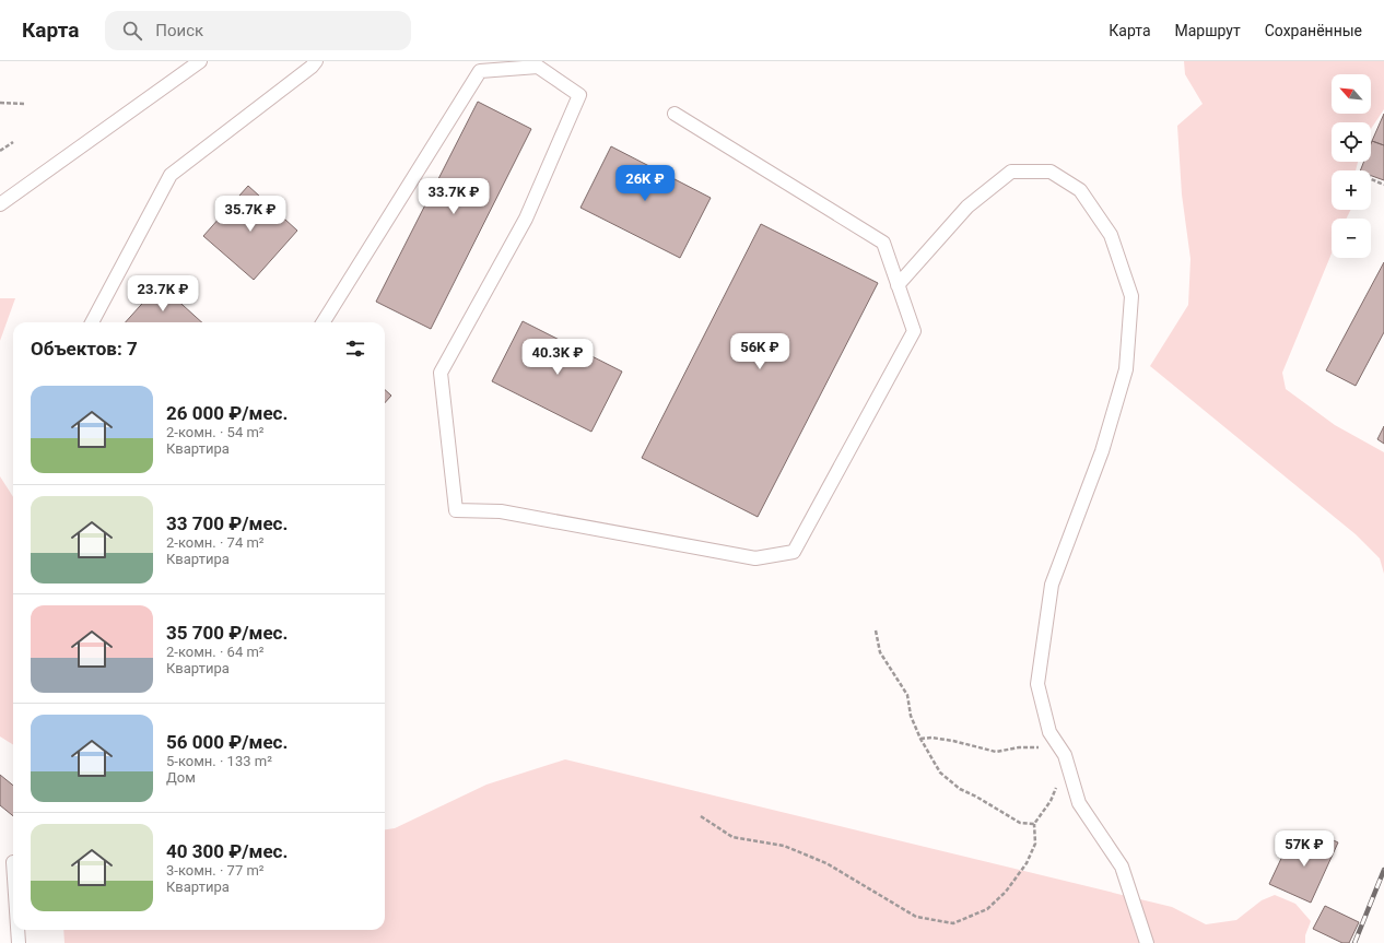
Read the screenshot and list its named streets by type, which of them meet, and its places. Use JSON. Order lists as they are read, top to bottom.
{
  "north": "top left",
  "page": {
    "header": "Карта",
    "search": "Поиск",
    "nav": ["Карта", "Маршрут", "Сохранённые"],
    "map_buttons": ["+", "−"],
    "price": [
      "26K ₽",
      "33.7K ₽",
      "35.7K ₽",
      "23.7K ₽",
      "56K ₽",
      "40.3K ₽",
      "57K ₽"
    ],
    "heading": "Объектов: 7",
    "list": [
      {
        "name": "26 000 ₽/мес.",
        "note": "2-комн. · 54 m² · Квартира"
      },
      {
        "name": "33 700 ₽/мес.",
        "note": "2-комн. · 74 m² · Квартира"
      },
      {
        "name": "35 700 ₽/мес.",
        "note": "2-комн. · 64 m² · Квартира"
      },
      {
        "name": "56 000 ₽/мес.",
        "note": "5-комн. · 133 m² · Дом"
      },
      {
        "name": "40 300 ₽/мес.",
        "note": "3-комн. · 77 m² · Квартира"
      }
    ]
  }
}
